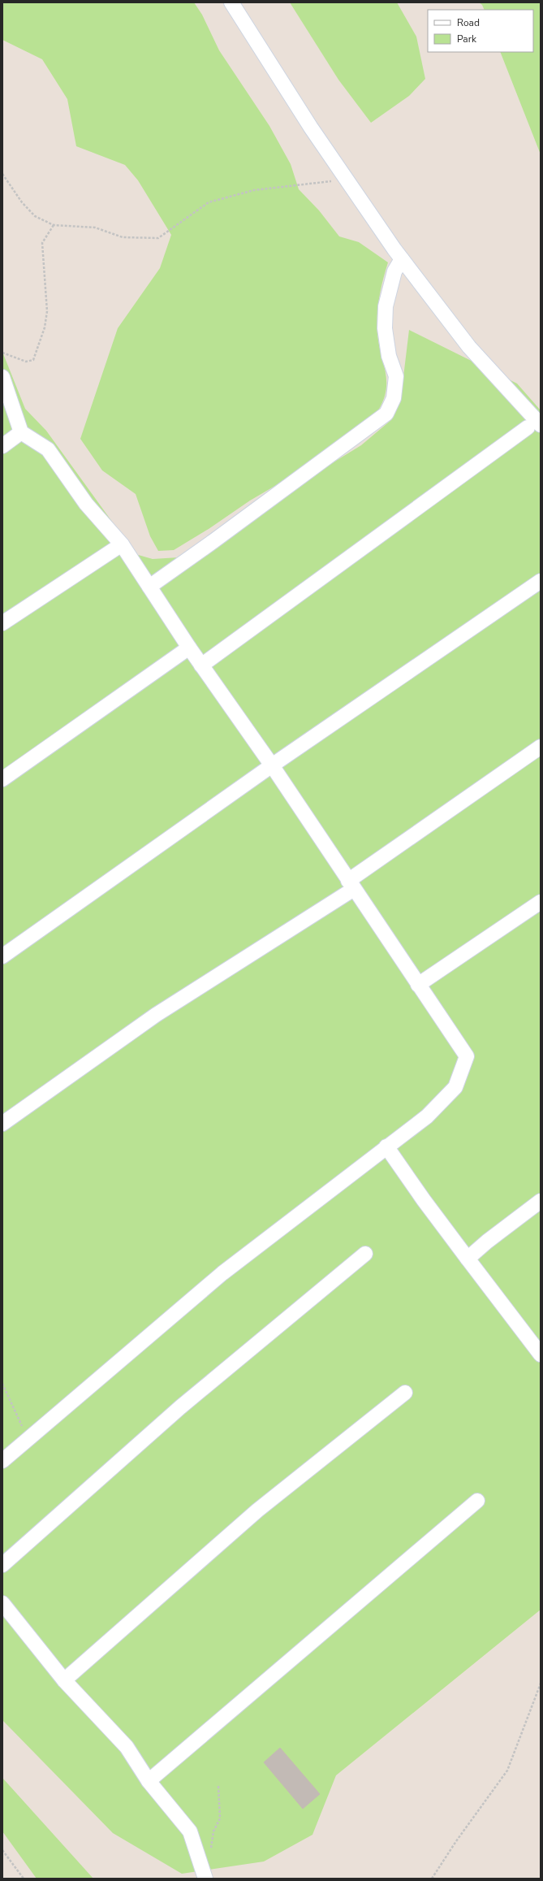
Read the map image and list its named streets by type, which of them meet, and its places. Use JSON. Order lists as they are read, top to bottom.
{
  "legend": ["Road", "Park"]
}
